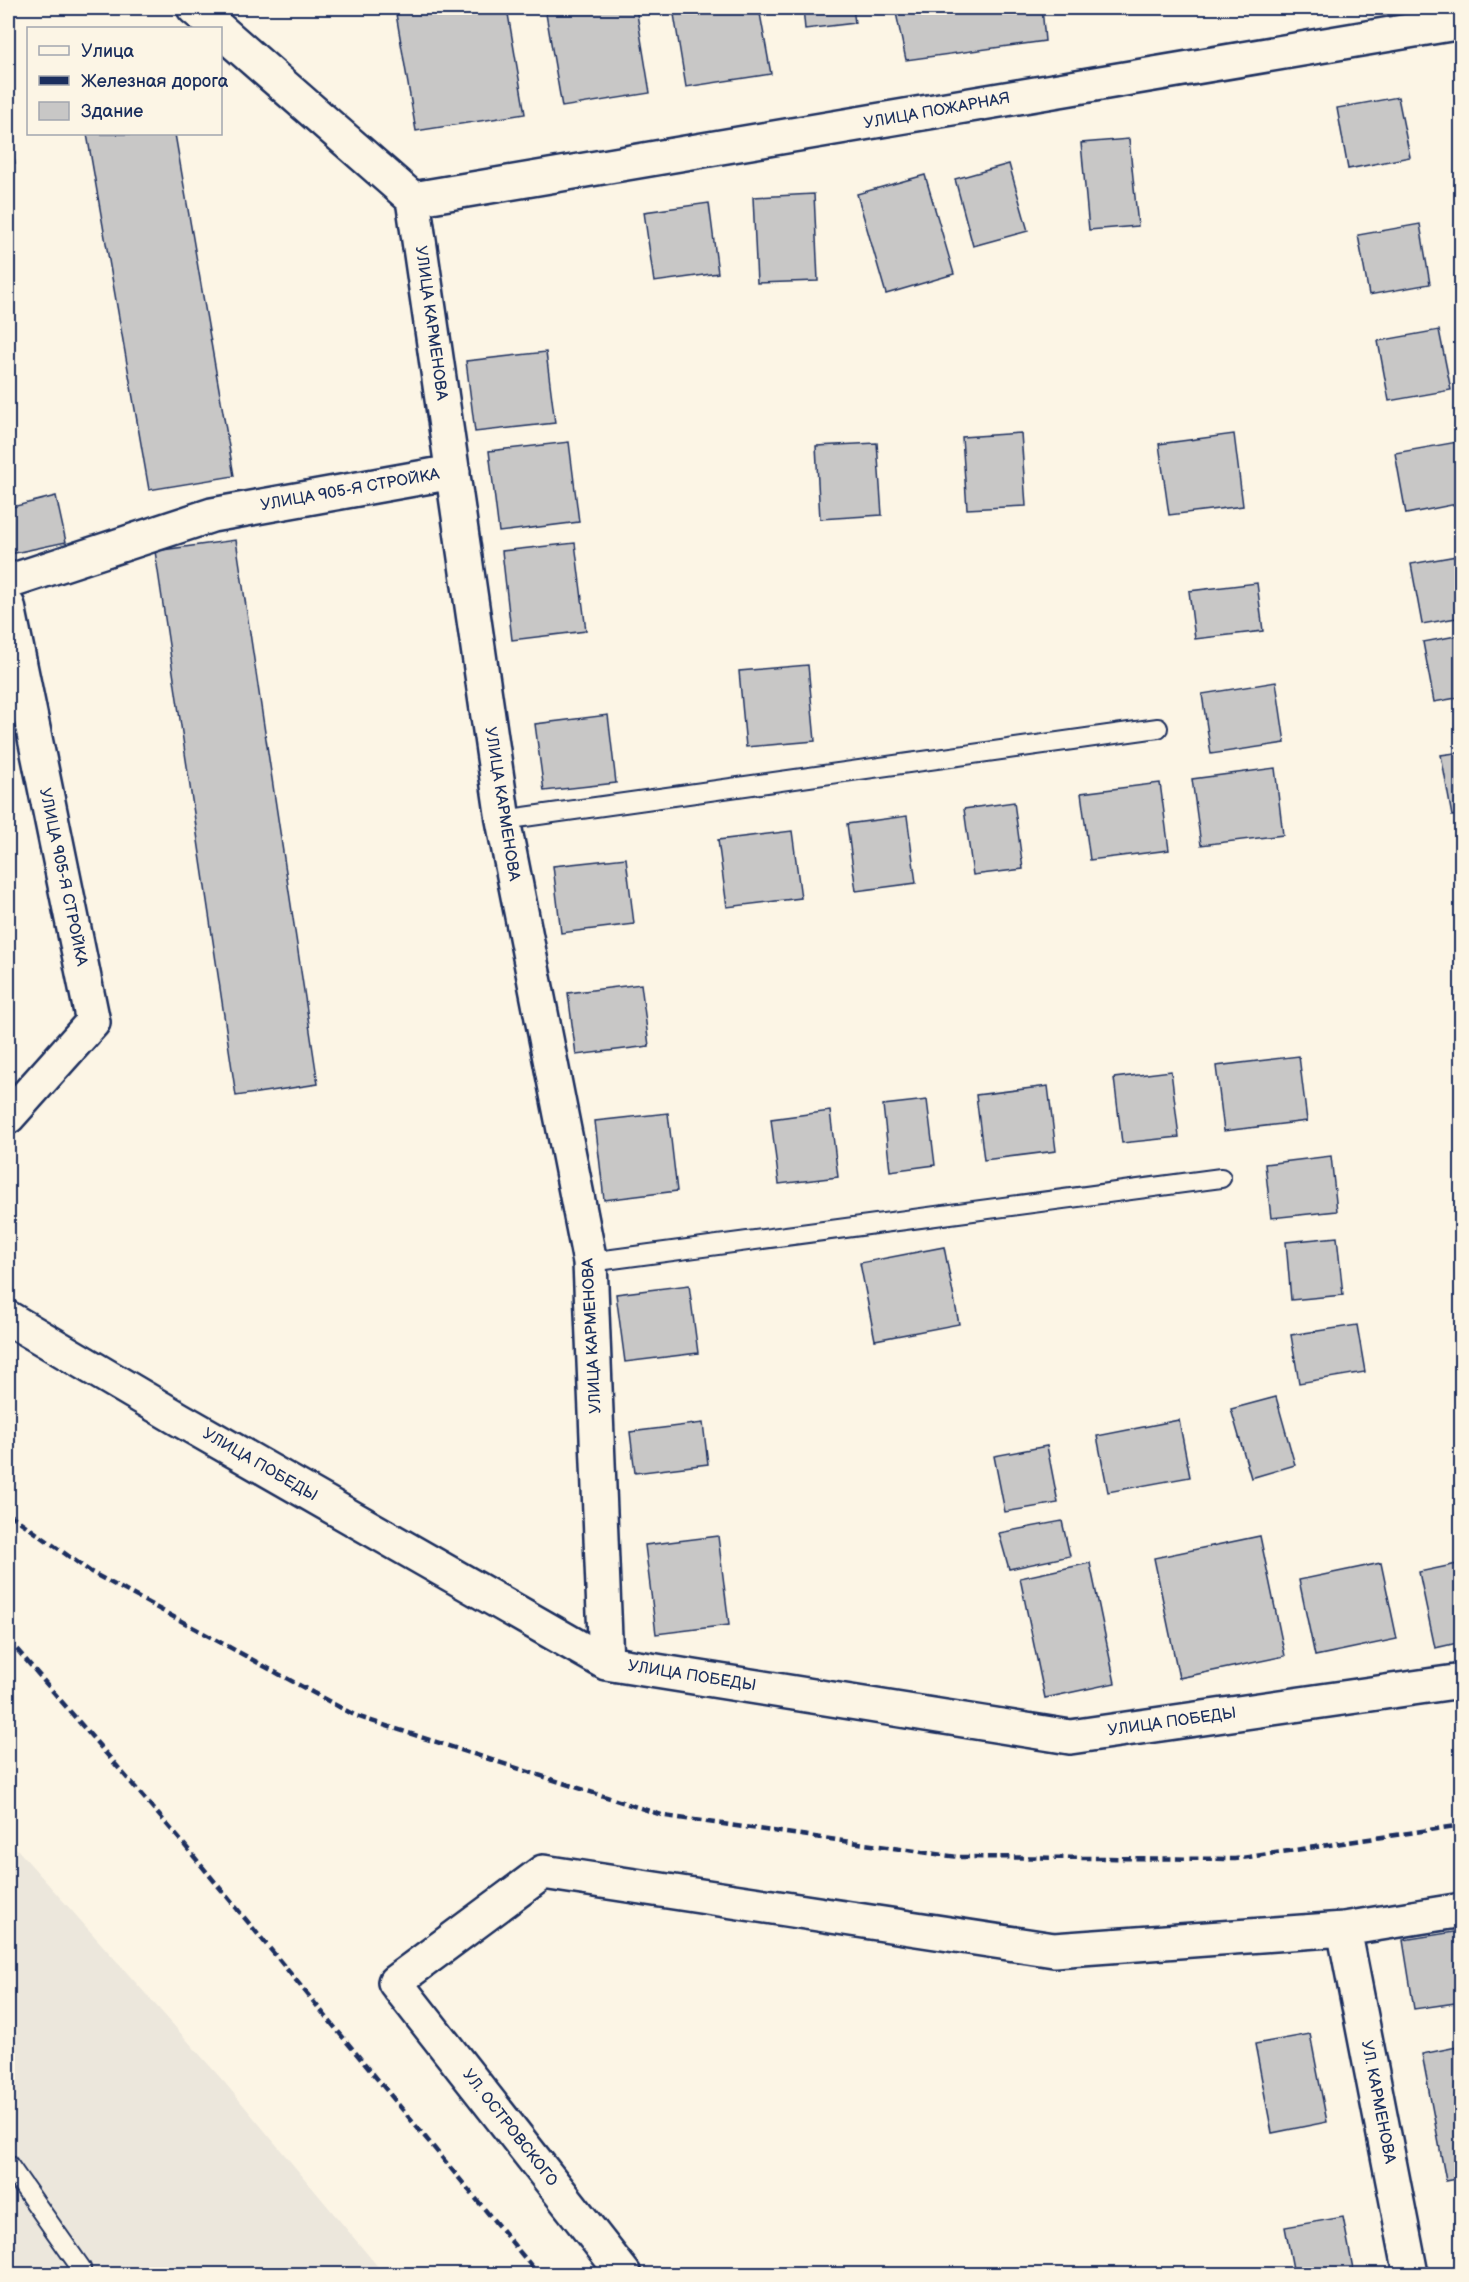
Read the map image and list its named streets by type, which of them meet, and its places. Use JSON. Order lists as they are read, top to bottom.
{
  "streets": {
    "street": [
      "УЛИЦА ПОЖАРНАЯ",
      "УЛИЦА КАРМЕНОВА",
      "УЛИЦА 905-Я СТРОЙКА",
      "УЛИЦА ПОБЕДЫ",
      "УЛ. КАРМЕНОВА",
      "УЛ. ОСТРОВСКОГО"
    ]
  },
  "crossings": [
    ["УЛИЦА ПОЖАРНАЯ", "УЛИЦА КАРМЕНОВА"],
    ["УЛИЦА КАРМЕНОВА", "УЛИЦА 905-Я СТРОЙКА"],
    ["УЛИЦА КАРМЕНОВА", "УЛИЦА ПОБЕДЫ"],
    ["УЛ. КАРМЕНОВА", "УЛ. ОСТРОВСКОГО"]
  ],
  "legend": ["Улица", "Железная дорога", "Здание"]
}
